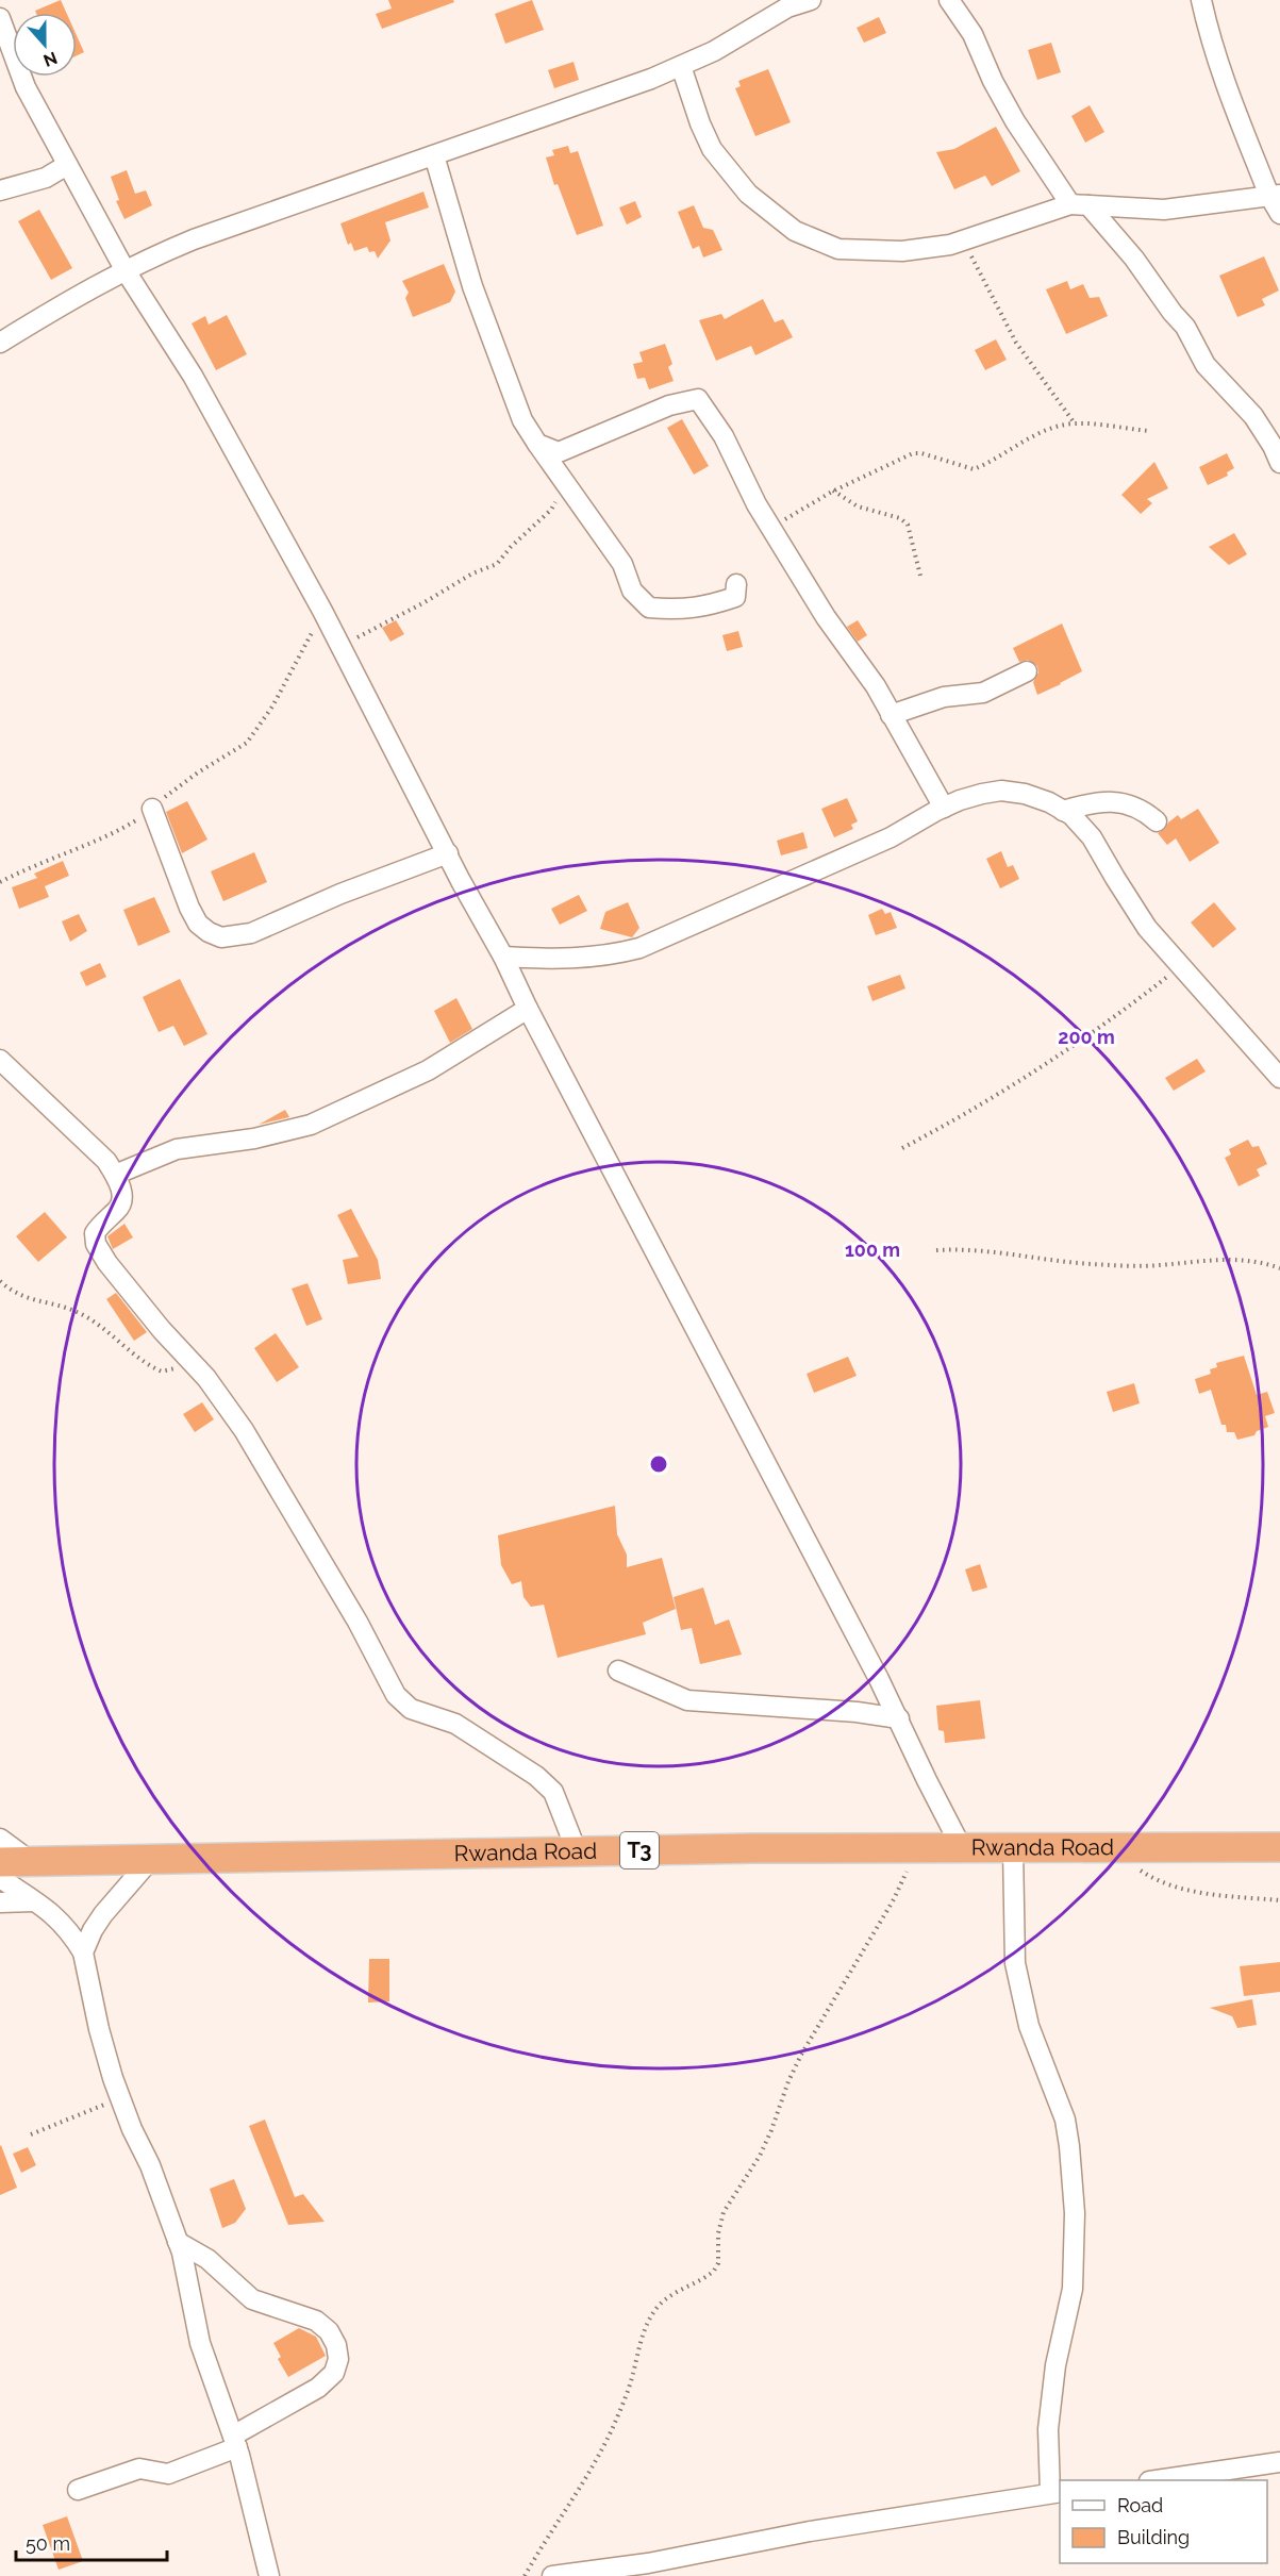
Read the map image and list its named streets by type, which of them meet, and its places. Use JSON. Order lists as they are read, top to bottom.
{
  "streets": {
    "highway": ["Rwanda Road", "T3"]
  },
  "legend": ["Road", "Building"],
  "scale_bar": "50 m",
  "north": "bottom",
  "rings": ["200 m", "100 m"]
}
